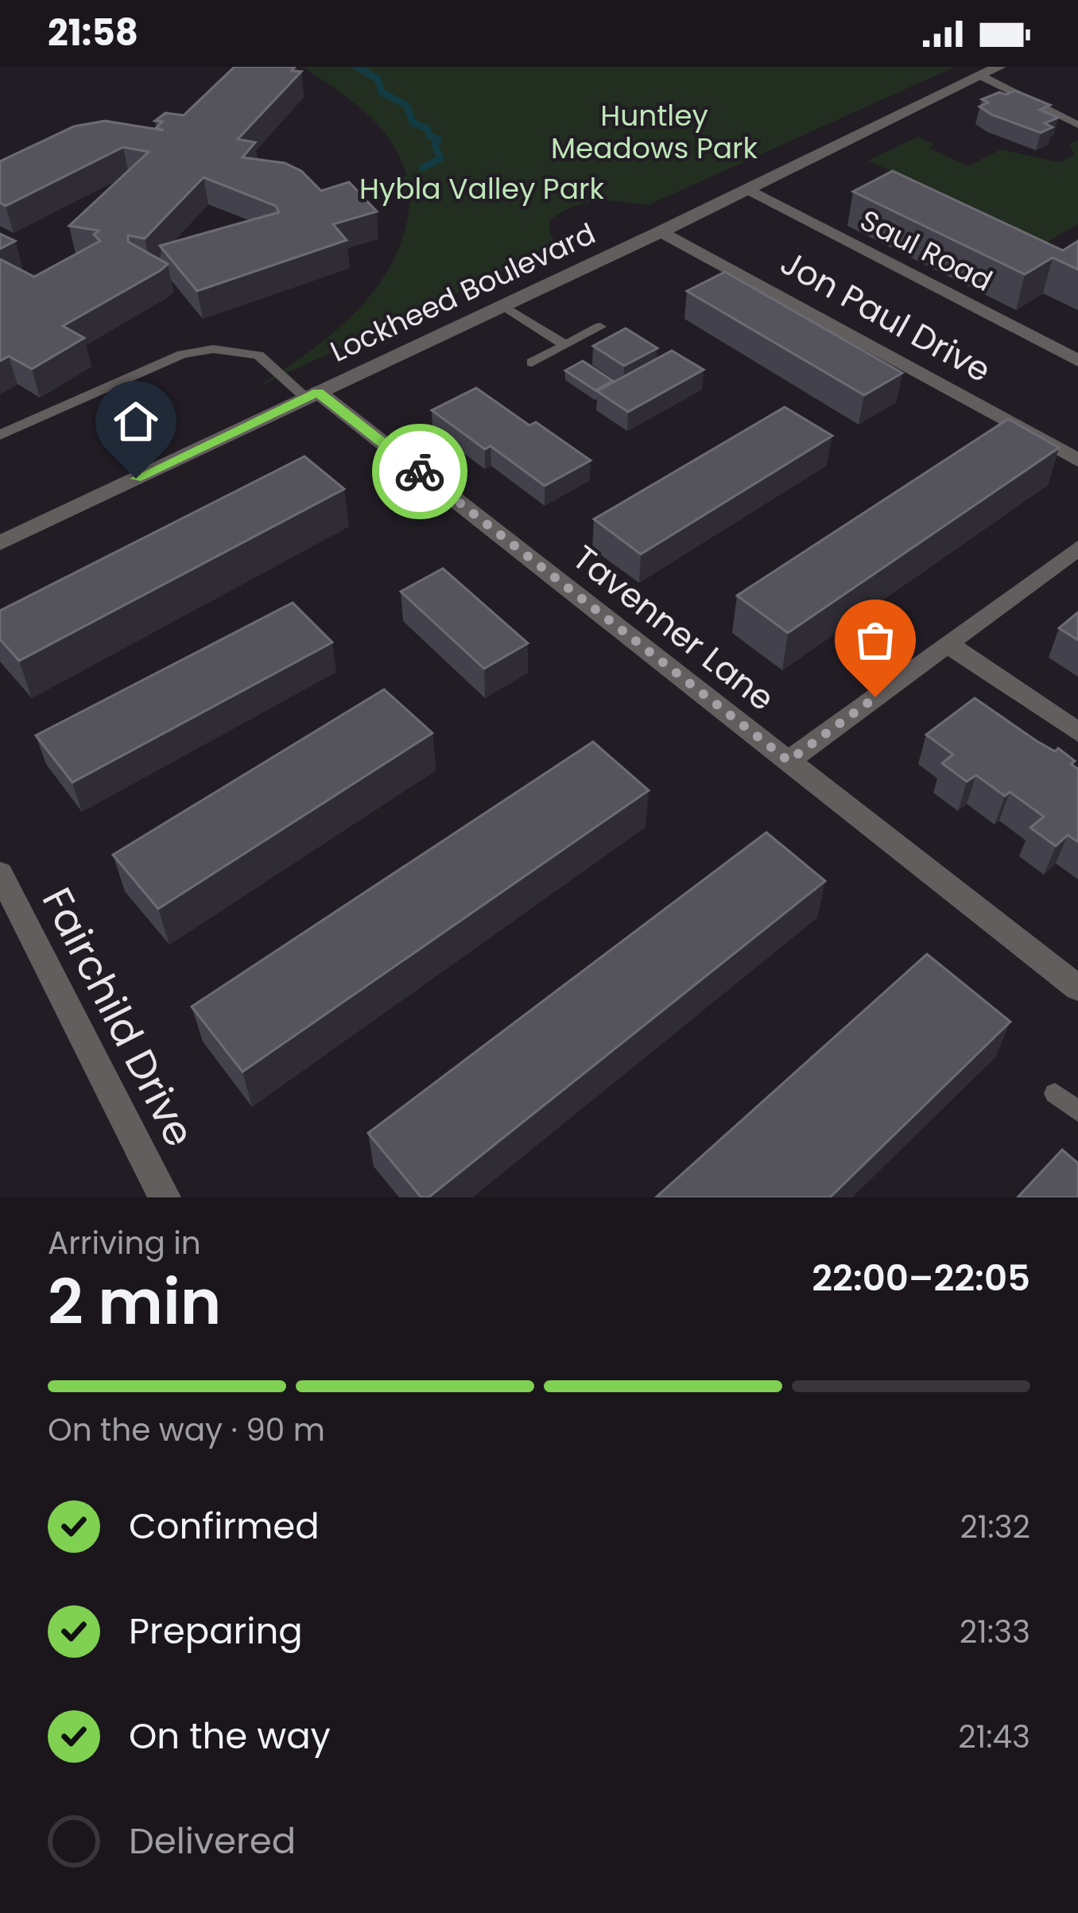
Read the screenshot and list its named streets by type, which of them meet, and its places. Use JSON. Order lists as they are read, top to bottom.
{
  "streets": {
    "street": [
      "Saul Road",
      "Lockheed Boulevard",
      "Jon Paul Drive",
      "Tavenner Lane",
      "Fairchild Drive"
    ]
  },
  "crossings": [
    ["Saul Road", "Lockheed Boulevard"],
    ["Lockheed Boulevard", "Jon Paul Drive"],
    ["Lockheed Boulevard", "Tavenner Lane"]
  ],
  "parks": ["Huntley Meadows Park", "Hybla Valley Park"],
  "page": {
    "status": "21:58",
    "heading": ["2 min", "Arriving in", "22:00–22:05"],
    "bar": "On the way · 90 m",
    "list": [
      ["Confirmed", "21:32"],
      ["Preparing", "21:33"],
      ["On the way", "21:43"],
      "Delivered"
    ]
  }
}
